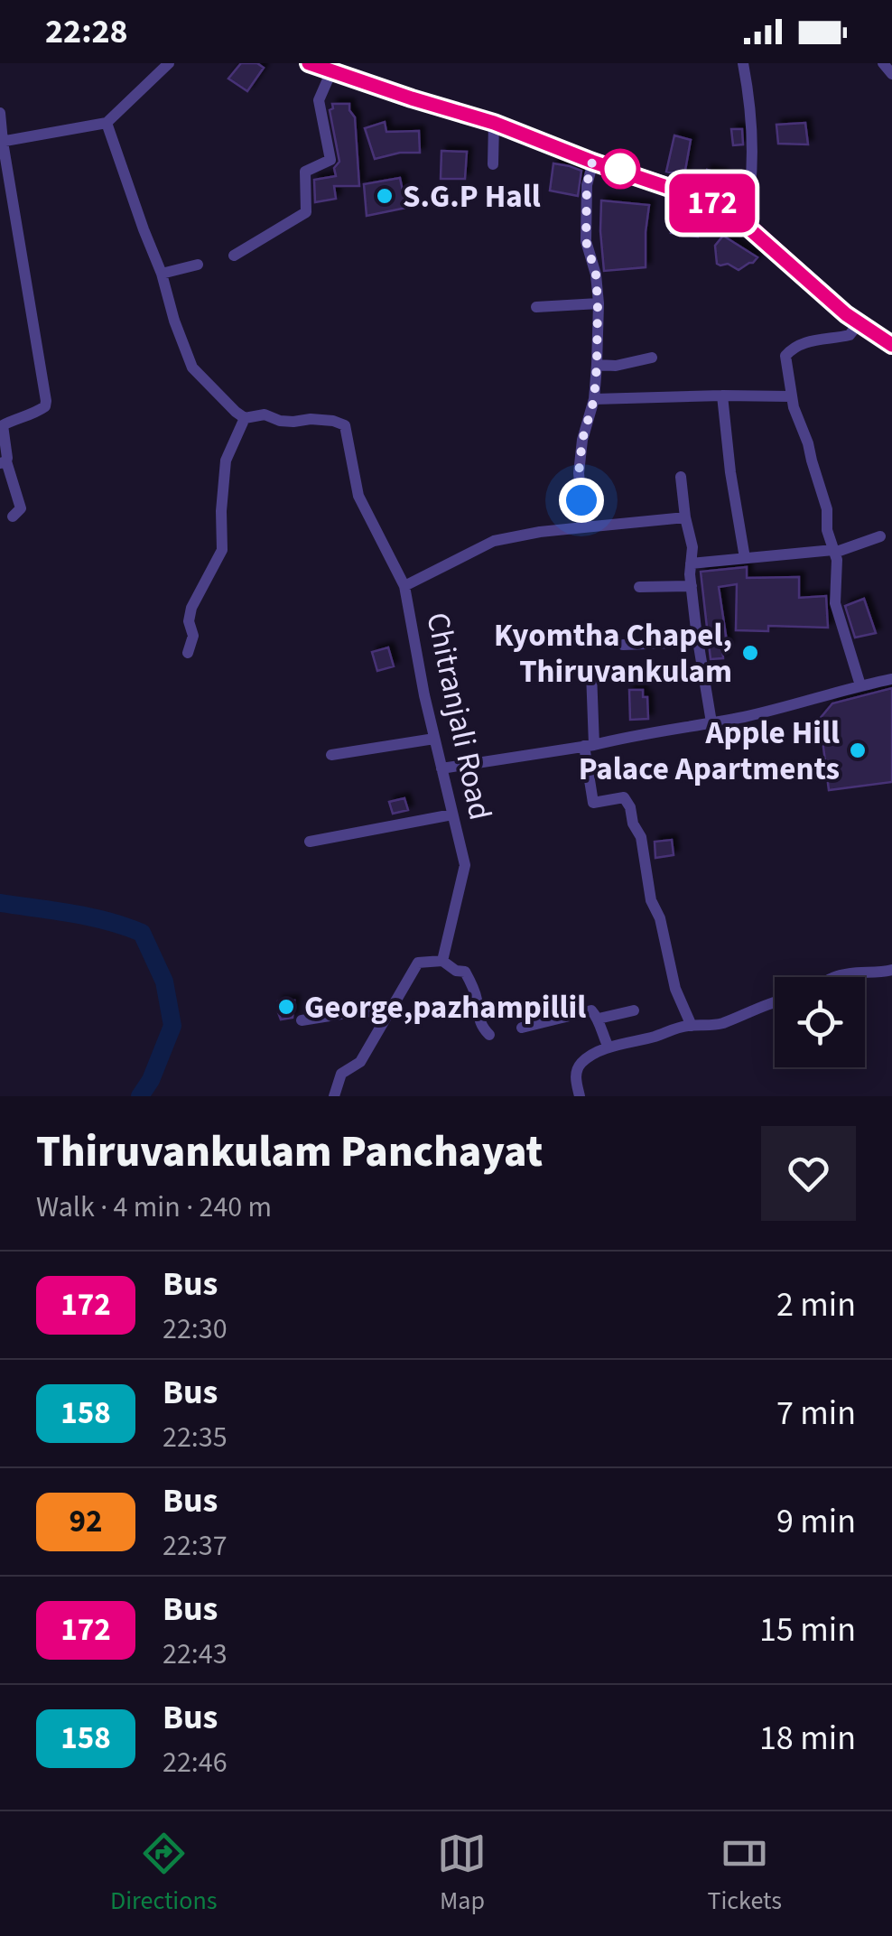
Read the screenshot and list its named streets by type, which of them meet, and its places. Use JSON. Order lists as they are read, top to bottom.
{
  "streets": {
    "street": ["Chitranjali Road"]
  },
  "places": [
    "S.G.P Hall",
    "Kyomtha Chapel, Thiruvankulam",
    "Apple Hill Palace Apartments",
    "George,pazhampillil"
  ],
  "lines": ["bus line 172"],
  "page": {
    "status": "22:28",
    "on_map": "172",
    "heading": ["Thiruvankulam Panchayat", "Walk · 4 min · 240 m"],
    "list": [
      {
        "mark": "172",
        "name": "Bus",
        "note": "22:30",
        "value": "2 min"
      },
      {
        "mark": "158",
        "name": "Bus",
        "note": "22:35",
        "value": "7 min"
      },
      {
        "mark": "92",
        "name": "Bus",
        "note": "22:37",
        "value": "9 min"
      },
      {
        "mark": "172",
        "name": "Bus",
        "note": "22:43",
        "value": "15 min"
      },
      {
        "mark": "158",
        "name": "Bus",
        "note": "22:46",
        "value": "18 min"
      }
    ],
    "tabs": ["Directions", "Map", "Tickets"]
  }
}
